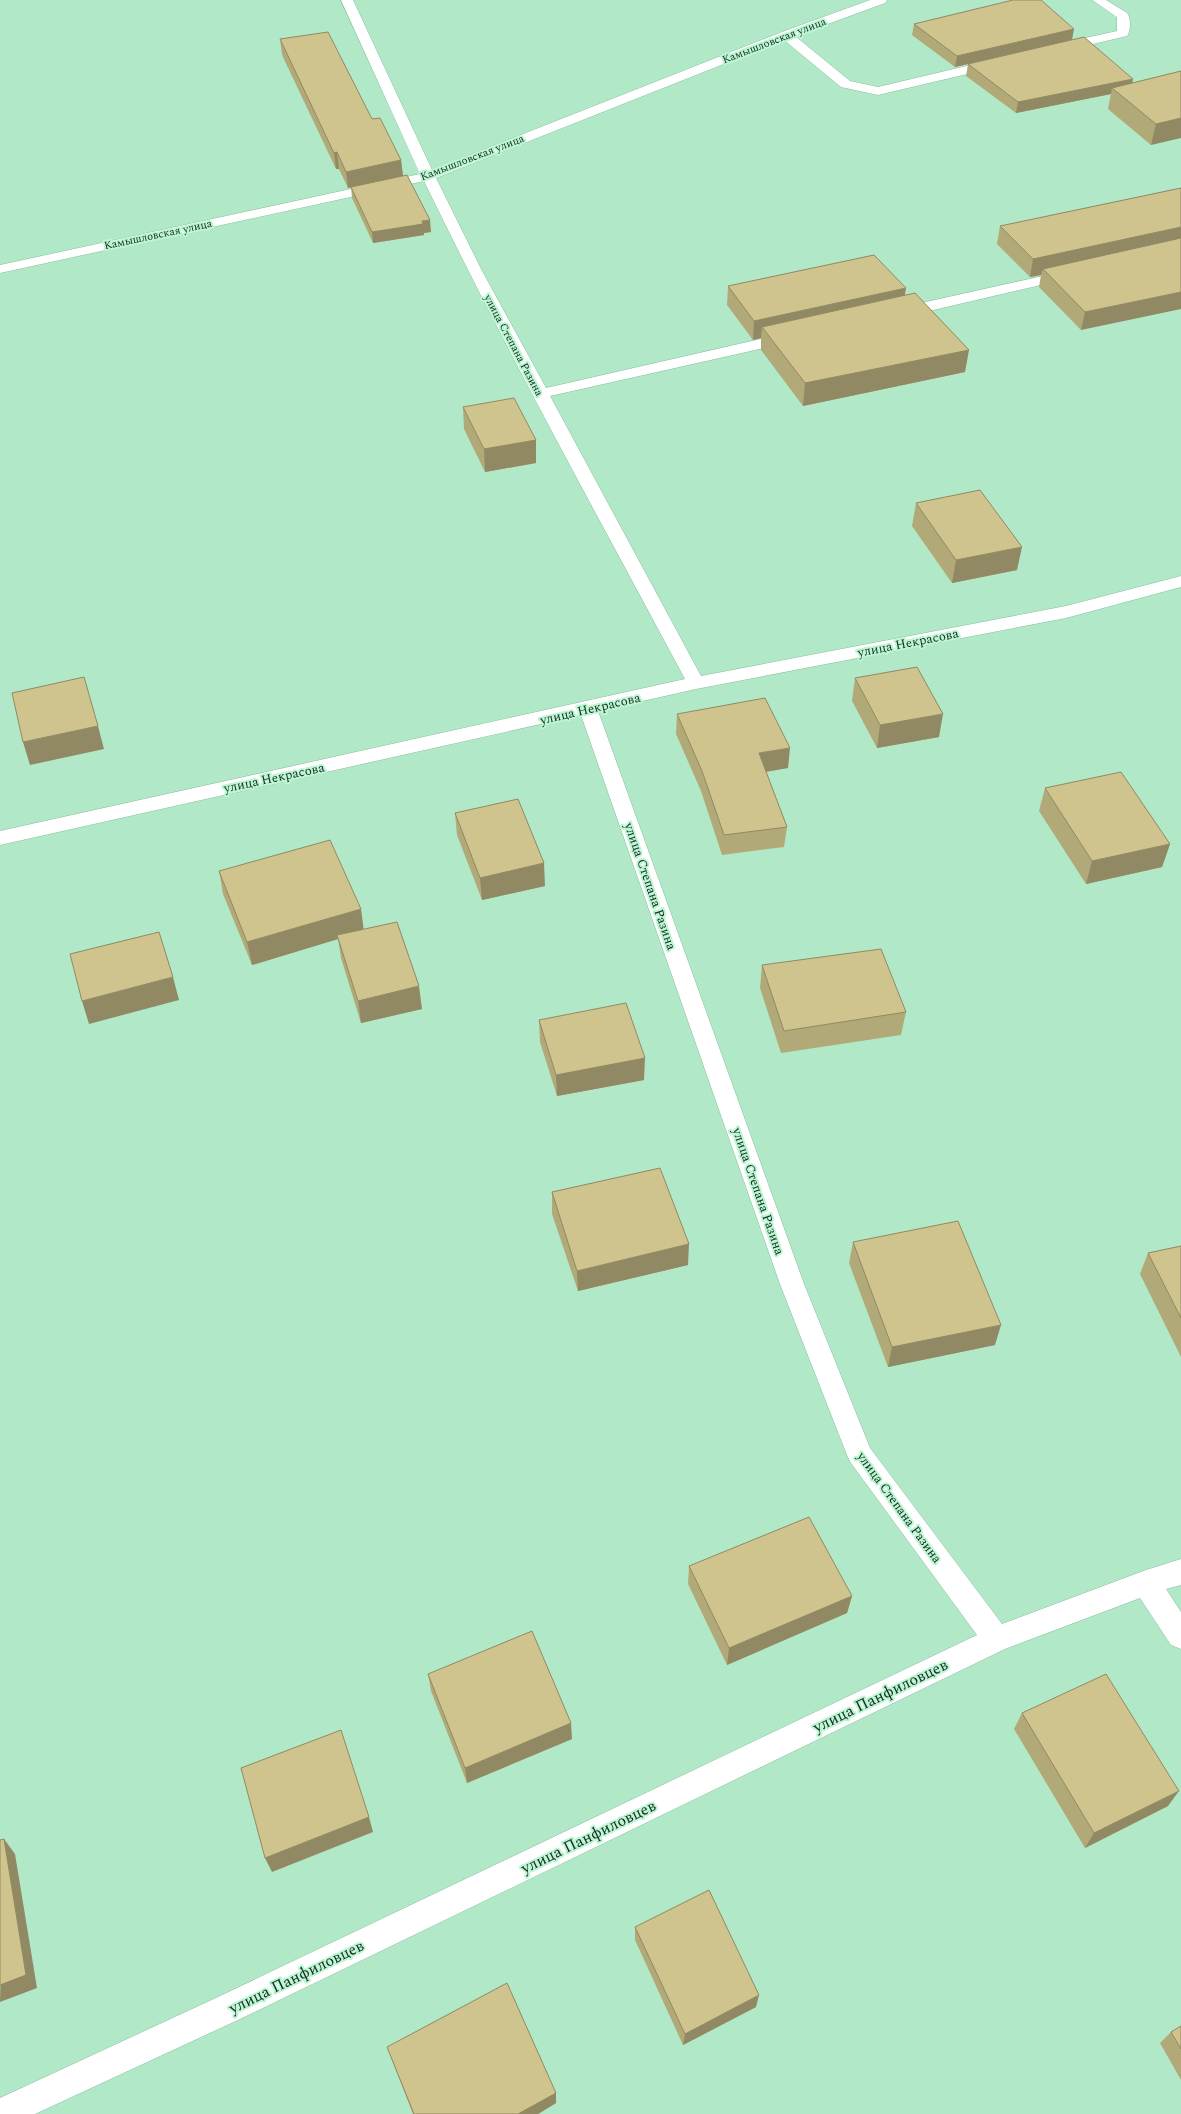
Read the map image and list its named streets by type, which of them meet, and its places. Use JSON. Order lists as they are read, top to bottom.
{
  "streets": {
    "street": [
      "Камышловская улица",
      "улица Степана Разина",
      "улица Некрасова",
      "улица Панфиловцев"
    ]
  },
  "crossings": [
    ["Камышловская улица", "улица Степана Разина"],
    ["улица Степана Разина", "улица Некрасова"],
    ["улица Степана Разина", "улица Панфиловцев"]
  ]
}
